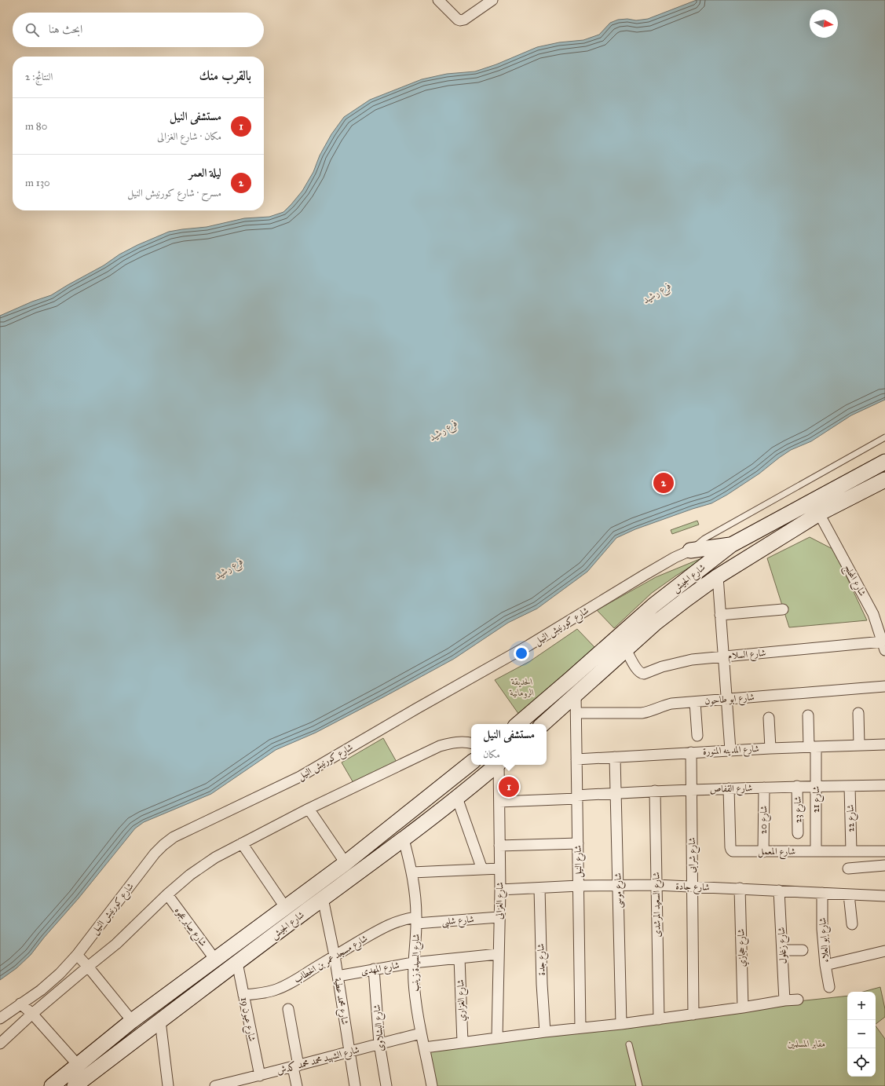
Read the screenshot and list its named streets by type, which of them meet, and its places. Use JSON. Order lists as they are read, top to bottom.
{
  "streets": {
    "main road": ["شارع الجيش"],
    "street": [
      "شارع المحلج",
      "شارع كورنيش النيل",
      "شارع السلام",
      "شارع ابو طاحون",
      "شارع المدينه المنورة",
      "شارع القفاص",
      "شارع 21",
      "شارع 23",
      "شارع 22",
      "شارع 20",
      "شارع المعمل",
      "شارع شرابى",
      "شارع النيل",
      "شارع جادة",
      "شارع موسى",
      "شارع الغزالى",
      "شارع السعيد المرشدى",
      "شارع شلبى",
      "شارع صابر عجوه",
      "شارع ابو العلاء",
      "شارع زغلول",
      "شارع حجازي",
      "شارع مسجد عمر بن الخطاب",
      "شارع جدة",
      "شارع السيدة زينب",
      "شارع المهدى",
      "شارع الغزاري",
      "شارع محمد عطية",
      "شارع عيون 19",
      "شارع البشلاوى",
      "شارع الشهيد محمد محمد كدش"
    ]
  },
  "crossings": [
    ["شارع الجيش", "شارع المحلج"],
    ["شارع الجيش", "شارع السلام"],
    ["شارع الجيش", "شارع النيل"],
    ["شارع الجيش", "شارع صابر عجوه"],
    ["شارع الجيش", "شارع السيدة زينب"],
    ["شارع الجيش", "شارع محمد عطية"],
    ["شارع الجيش", "شارع عيون 19"],
    ["شارع المحلج", "شارع السلام"],
    ["شارع ابو طاحون", "شارع النيل"],
    ["شارع المدينه المنورة", "شارع 21"],
    ["شارع المدينه المنورة", "شارع شرابى"],
    ["شارع المدينه المنورة", "شارع النيل"],
    ["شارع المدينه المنورة", "شارع موسى"],
    ["شارع القفاص", "شارع 21"],
    ["شارع القفاص", "شارع 23"],
    ["شارع القفاص", "شارع 22"],
    ["شارع القفاص", "شارع 20"],
    ["شارع القفاص", "شارع المعمل"],
    ["شارع القفاص", "شارع شرابى"],
    ["شارع القفاص", "شارع النيل"],
    ["شارع القفاص", "شارع موسى"],
    ["شارع القفاص", "شارع الغزالى"],
    ["شارع القفاص", "شارع السعيد المرشدى"],
    ["شارع 21", "شارع المعمل"],
    ["شارع 22", "شارع المعمل"],
    ["شارع 20", "شارع المعمل"],
    ["شارع شرابى", "شارع جادة"],
    ["شارع النيل", "شارع جادة"],
    ["شارع جادة", "شارع موسى"],
    ["شارع جادة", "شارع الغزالى"],
    ["شارع جادة", "شارع السعيد المرشدى"],
    ["شارع جادة", "شارع ابو العلاء"],
    ["شارع جادة", "شارع زغلول"],
    ["شارع جادة", "شارع حجازي"],
    ["شارع جادة", "شارع جدة"],
    ["شارع الغزالى", "شارع شلبى"],
    ["شارع الغزالى", "شارع المهدى"],
    ["شارع شلبى", "شارع مسجد عمر بن الخطاب"],
    ["شارع شلبى", "شارع السيدة زينب"],
    ["شارع مسجد عمر بن الخطاب", "شارع السيدة زينب"],
    ["شارع مسجد عمر بن الخطاب", "شارع محمد عطية"],
    ["شارع مسجد عمر بن الخطاب", "شارع عيون 19"],
    ["شارع السيدة زينب", "شارع المهدى"],
    ["شارع السيدة زينب", "شارع الشهيد محمد محمد كدش"],
    ["شارع المهدى", "شارع الغزاري"],
    ["شارع المهدى", "شارع محمد عطية"],
    ["شارع المهدى", "شارع البشلاوى"],
    ["شارع محمد عطية", "شارع الشهيد محمد محمد كدش"],
    ["شارع عيون 19", "شارع الشهيد محمد محمد كدش"],
    ["شارع البشلاوى", "شارع الشهيد محمد محمد كدش"]
  ],
  "water": ["فرع رشيد"],
  "parks": ["الحديقة الرومانية", "مقابر المسلمين"],
  "north": "right",
  "page": {
    "search": "ابحث هنا",
    "heading": ["بالقرب منك", "النتائج: 2"],
    "list": [
      {
        "mark": "1",
        "name": "مستشفى النيل",
        "note": "مكان · شارع الغزالى",
        "value": "80 m"
      },
      {
        "mark": "2",
        "name": "ليلة العمر",
        "note": "مسرح · شارع كورنيش النيل",
        "value": "130 m"
      }
    ],
    "pins": ["2", "1"],
    "popup": ["مستشفى النيل", "مكان"],
    "map_buttons": ["+", "−"]
  }
}
